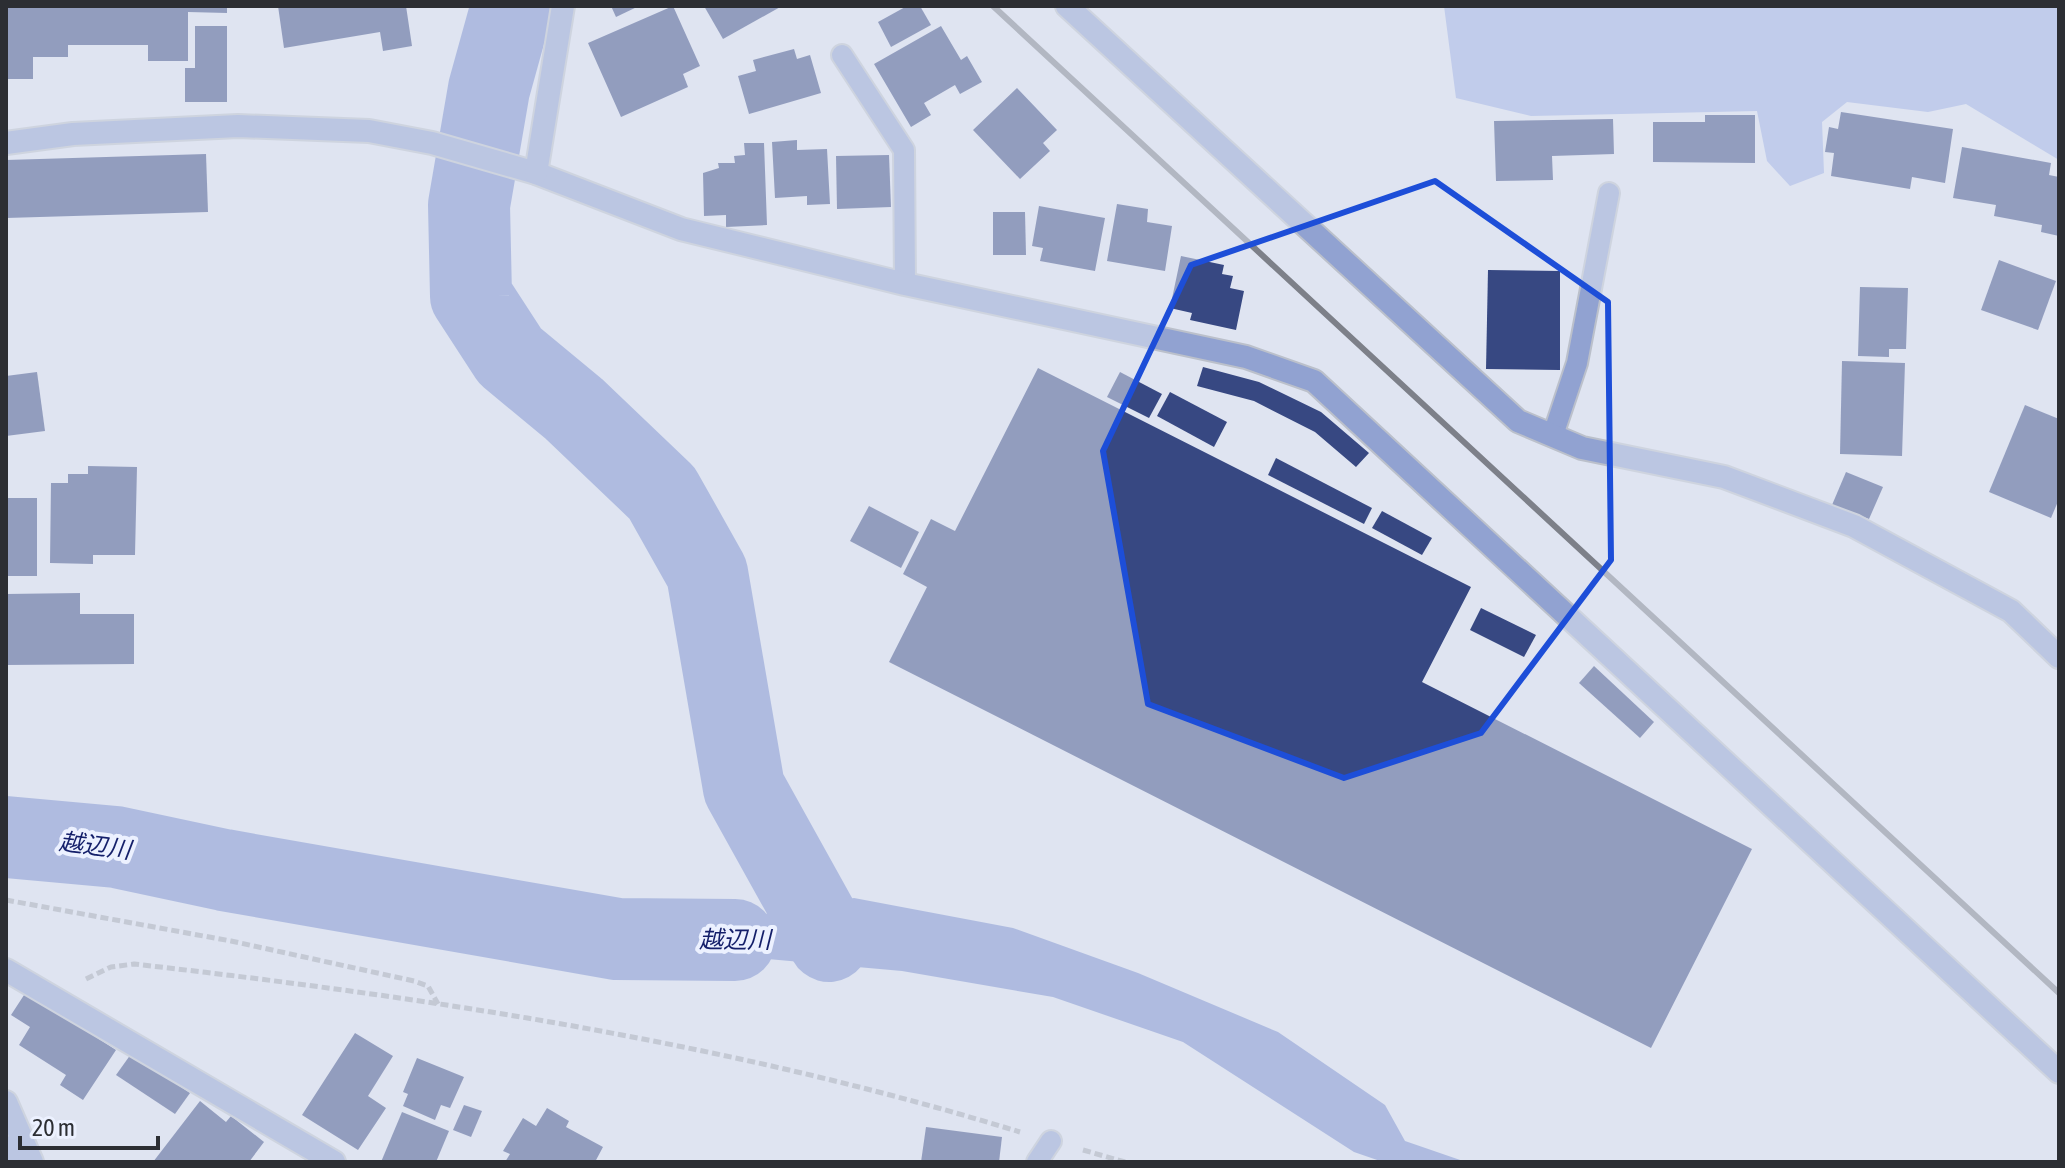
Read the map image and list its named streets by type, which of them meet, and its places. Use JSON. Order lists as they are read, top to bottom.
{
  "water": ["越辺川"],
  "scale_bar": "20 m"
}
